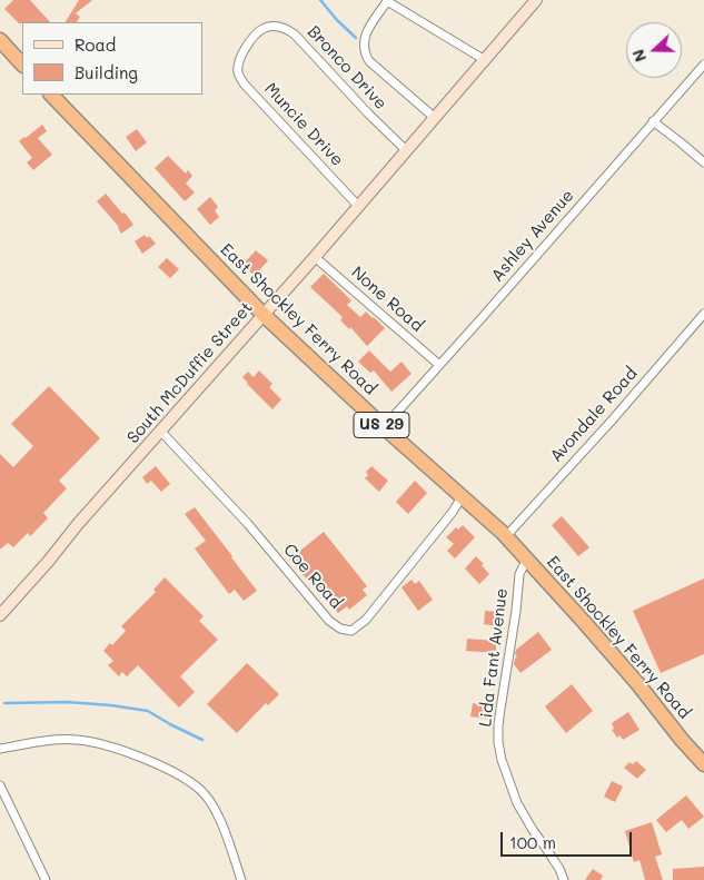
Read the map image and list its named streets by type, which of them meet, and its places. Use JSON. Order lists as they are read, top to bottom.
{
  "streets": {
    "highway": ["East Shockley Ferry Road", "US 29"],
    "street": [
      "Bronco Drive",
      "Muncie Drive",
      "Ashley Avenue",
      "None Road",
      "South McDuffie Street",
      "Avondale Road",
      "Coe Road",
      "Lida Fant Avenue"
    ]
  },
  "crossings": [
    ["Bronco Drive", "Muncie Drive"],
    ["Bronco Drive", "South McDuffie Street"],
    ["Muncie Drive", "South McDuffie Street"],
    ["Ashley Avenue", "None Road"],
    ["Ashley Avenue", "East Shockley Ferry Road"],
    ["None Road", "South McDuffie Street"],
    ["East Shockley Ferry Road", "South McDuffie Street"],
    ["East Shockley Ferry Road", "Avondale Road"],
    ["East Shockley Ferry Road", "Coe Road"],
    ["East Shockley Ferry Road", "Lida Fant Avenue"],
    ["South McDuffie Street", "Coe Road"]
  ],
  "legend": ["Road", "Building"],
  "scale_bar": "100 m",
  "north": "left"
}
